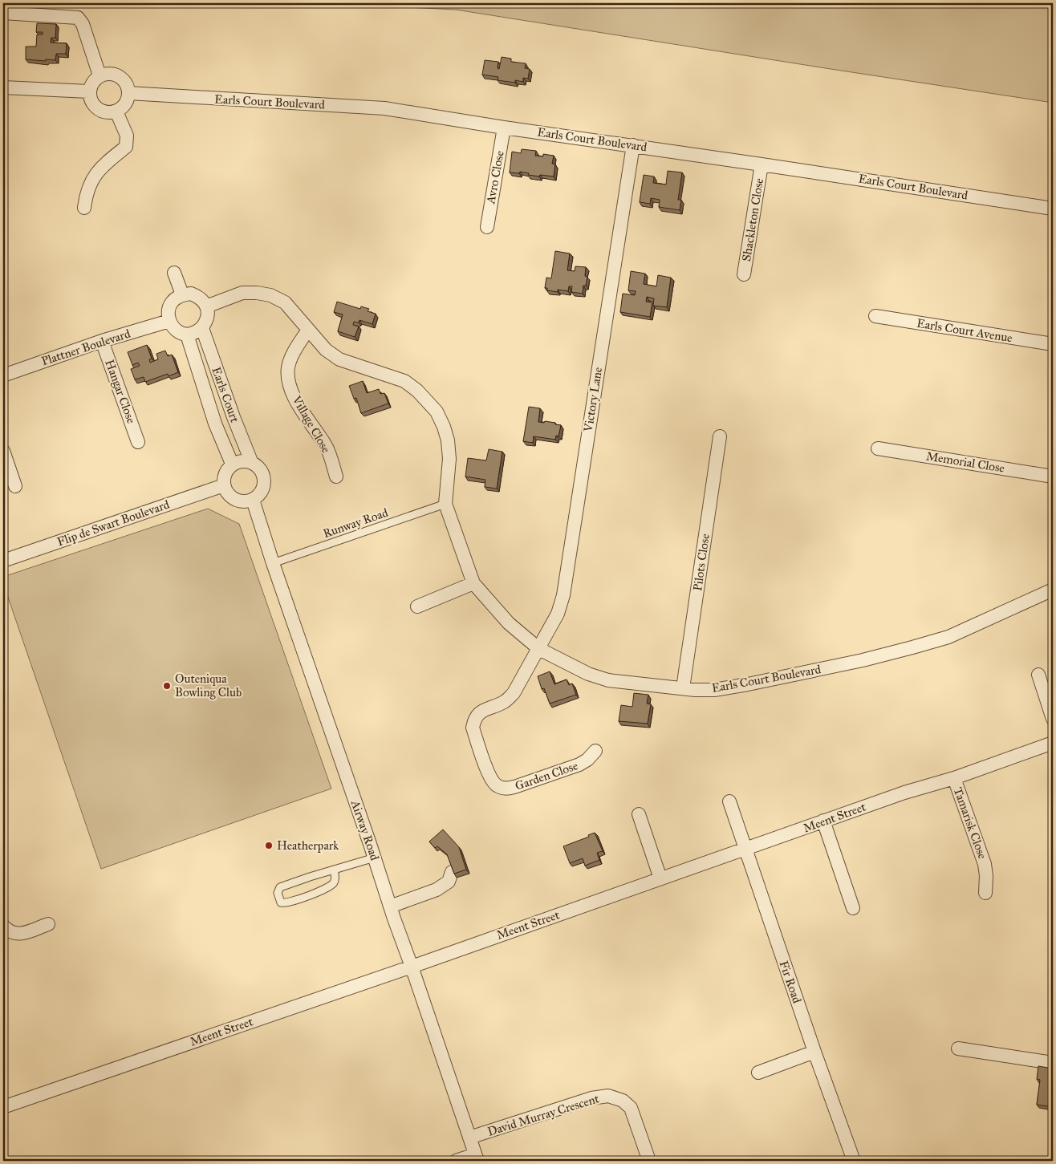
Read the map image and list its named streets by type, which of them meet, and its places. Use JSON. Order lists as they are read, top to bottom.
{
  "streets": {
    "street": [
      "Earls Court Boulevard",
      "Avro Close",
      "Shackleton Close",
      "Earls Court Avenue",
      "Plattner Boulevard",
      "Hangar Close",
      "Earls Court",
      "Victory Lane",
      "Village Close",
      "Memorial Close",
      "Flip de Swart Boulevard",
      "Pilots Close",
      "Garden Close",
      "Meent Street",
      "Tamarisk Close",
      "Airway Road",
      "Fir Road",
      "David Murray Crescent"
    ],
    "lane": ["Runway Road"]
  },
  "crossings": [
    ["Earls Court Boulevard", "Avro Close"],
    ["Earls Court Boulevard", "Shackleton Close"],
    ["Earls Court Boulevard", "Plattner Boulevard"],
    ["Earls Court Boulevard", "Earls Court"],
    ["Earls Court Boulevard", "Victory Lane"],
    ["Earls Court Boulevard", "Village Close"],
    ["Earls Court Boulevard", "Runway Road"],
    ["Earls Court Boulevard", "Pilots Close"],
    ["Earls Court Boulevard", "Garden Close"],
    ["Plattner Boulevard", "Hangar Close"],
    ["Plattner Boulevard", "Earls Court"],
    ["Earls Court", "Flip de Swart Boulevard"],
    ["Earls Court", "Airway Road"],
    ["Victory Lane", "Garden Close"],
    ["Flip de Swart Boulevard", "Airway Road"],
    ["Runway Road", "Airway Road"],
    ["Meent Street", "Tamarisk Close"],
    ["Meent Street", "Airway Road"],
    ["Meent Street", "Fir Road"],
    ["Airway Road", "David Murray Crescent"]
  ],
  "places": ["Outeniqua Bowling Club", "Heatherpark"]
}
